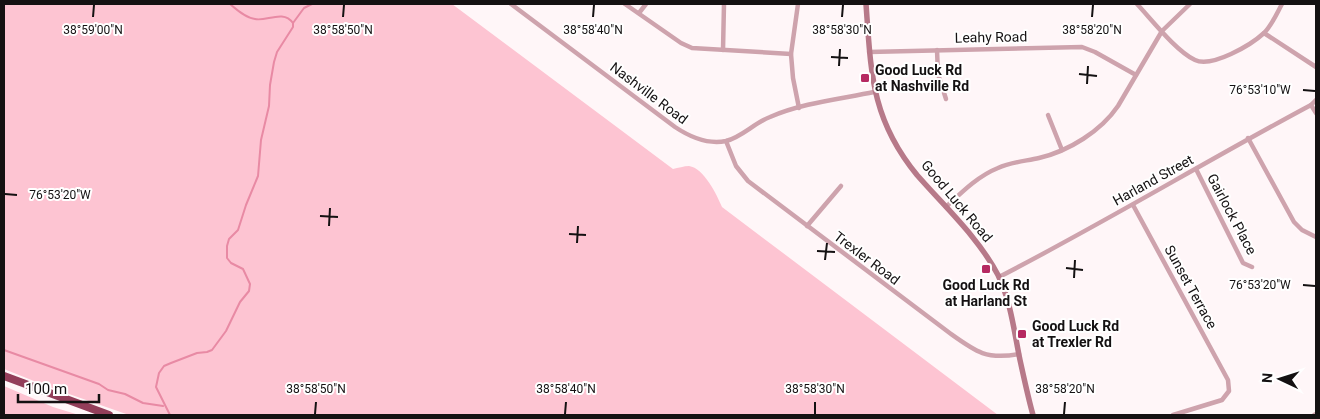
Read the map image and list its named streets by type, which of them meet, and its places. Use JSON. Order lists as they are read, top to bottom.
{
  "streets": {
    "main road": ["Good Luck Road"],
    "street": [
      "Leahy Road",
      "Nashville Road",
      "Harland Street",
      "Gairlock Place",
      "Trexler Road",
      "Sunset Terrace"
    ]
  },
  "crossings": [
    ["Leahy Road", "Good Luck Road"],
    ["Nashville Road", "Trexler Road"],
    ["Harland Street", "Good Luck Road"],
    ["Harland Street", "Gairlock Place"],
    ["Harland Street", "Sunset Terrace"],
    ["Good Luck Road", "Trexler Road"]
  ],
  "places": {
    "transit": ["Good Luck Rd at Nashville Rd", "Good Luck Rd at Harland St", "Good Luck Rd at Trexler Rd"]
  },
  "scale_bar": "100 m",
  "north": "left",
  "coordinates": [
    "38°59'00\"N",
    "38°58'50\"N",
    "38°58'40\"N",
    "38°58'30\"N",
    "38°58'20\"N",
    "76°53'10\"W",
    "76°53'20\"W"
  ]
}
